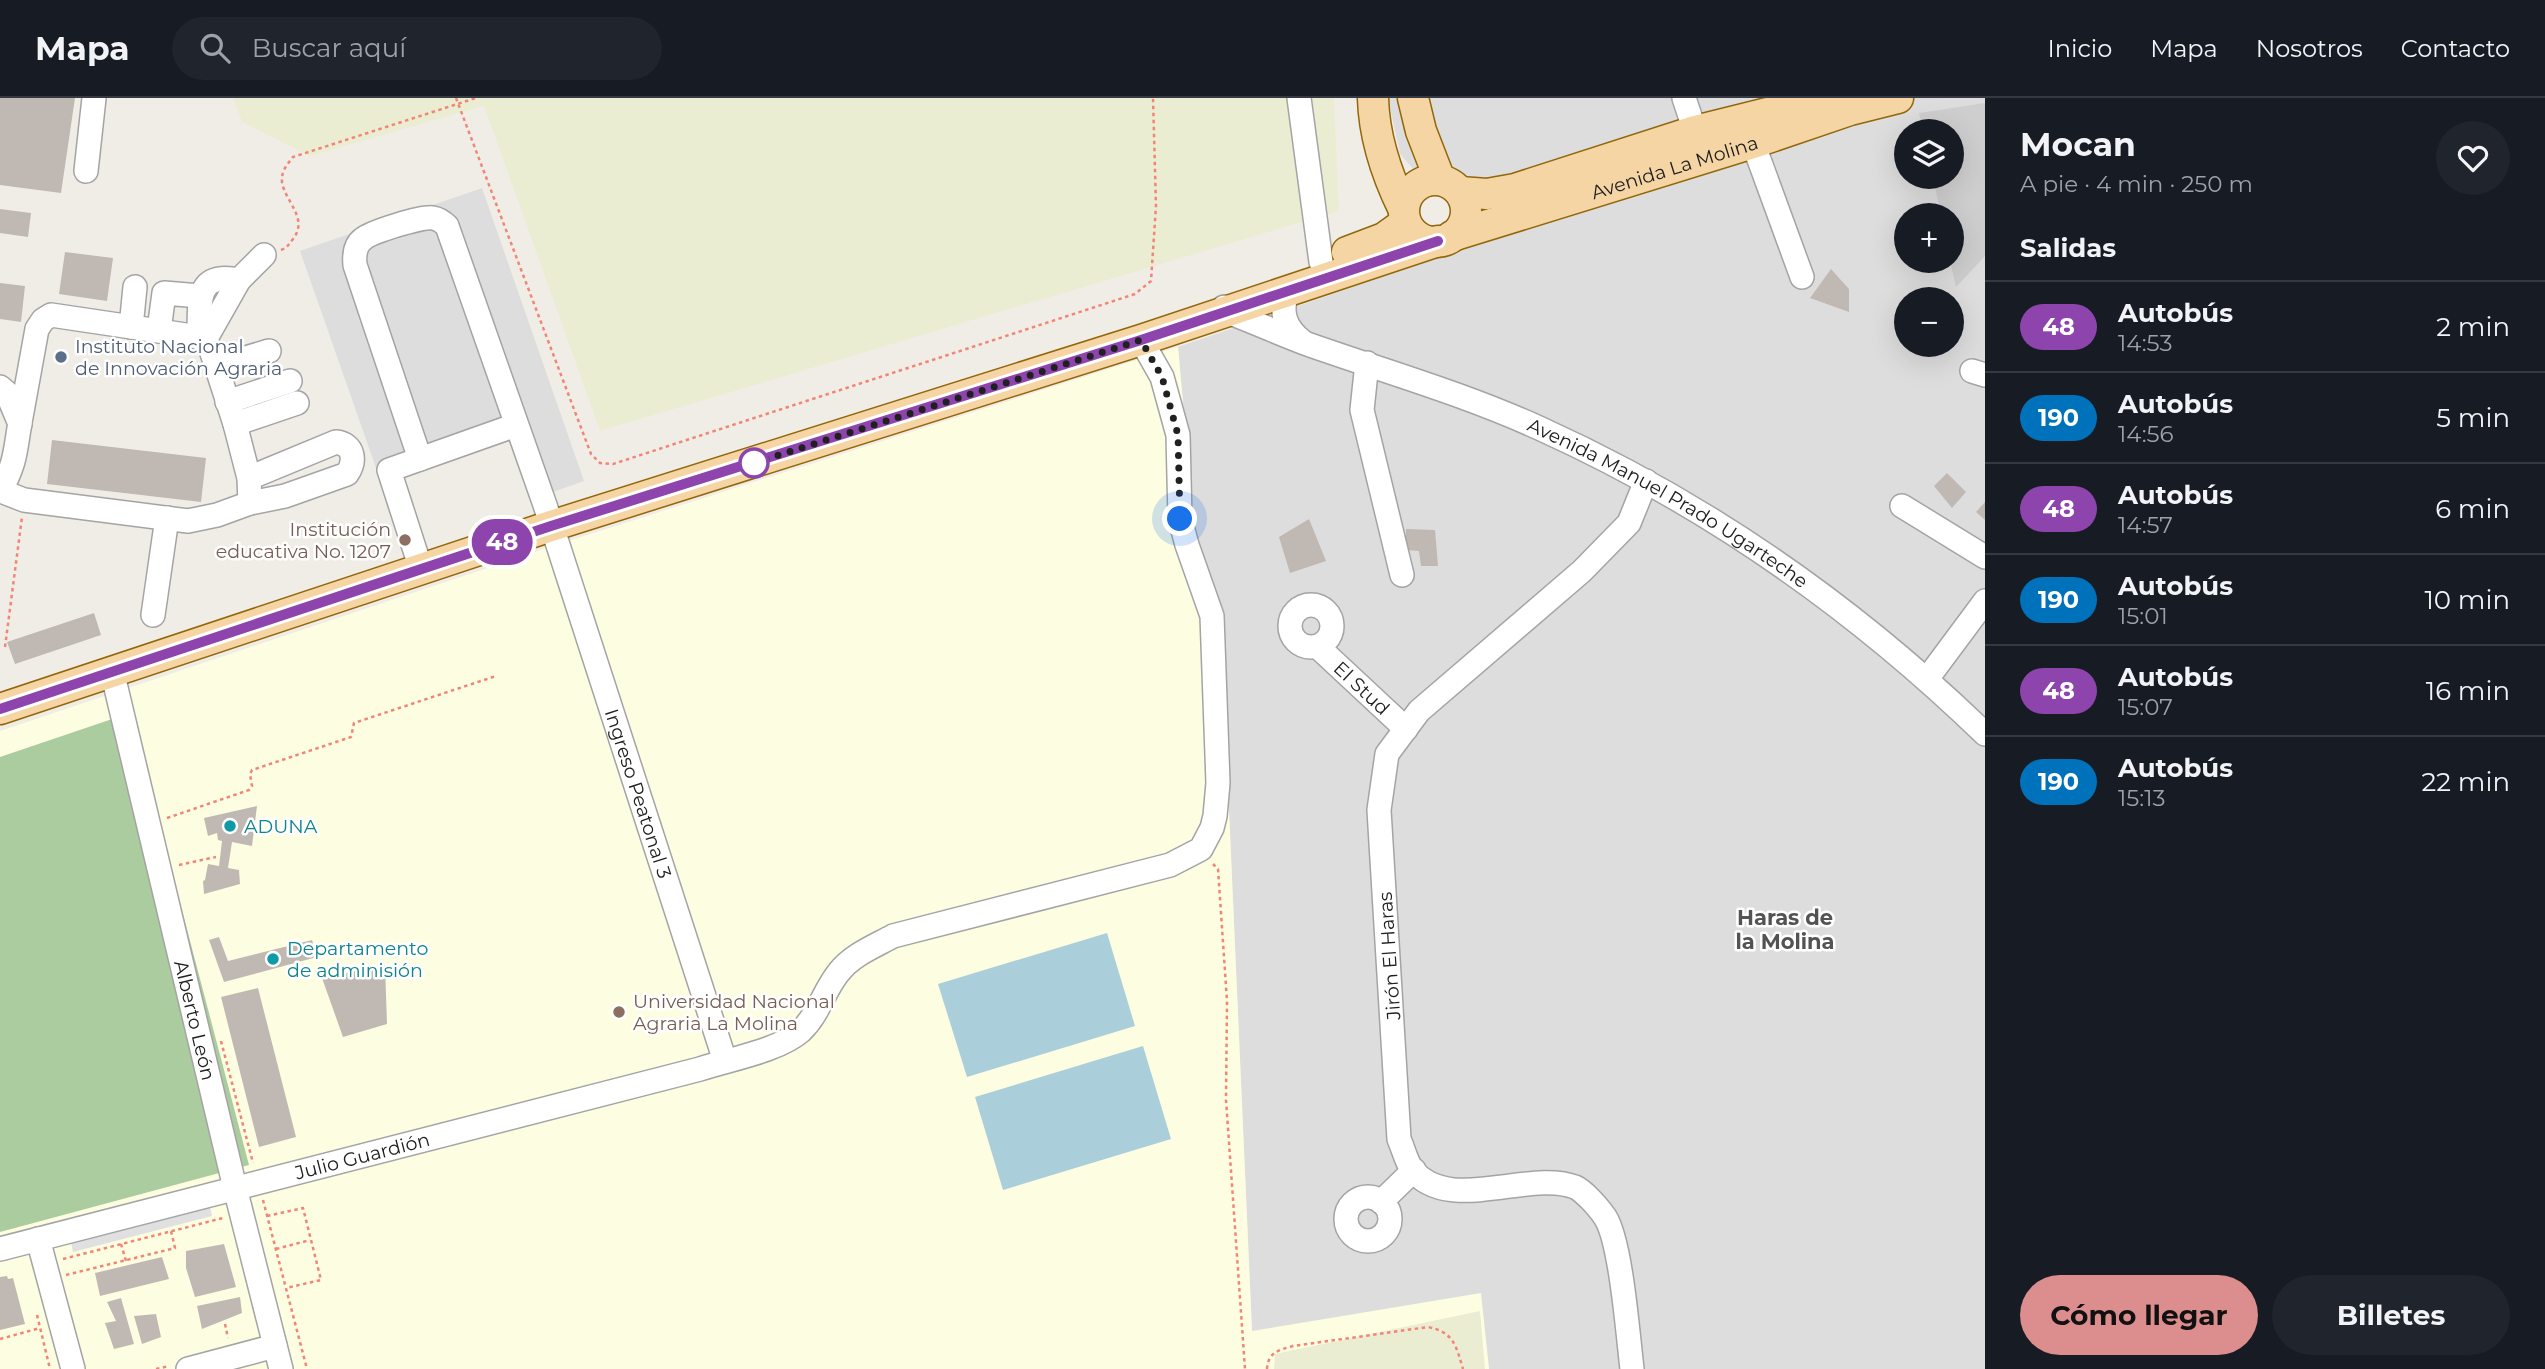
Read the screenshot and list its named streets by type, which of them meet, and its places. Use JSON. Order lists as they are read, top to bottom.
{
  "streets": {
    "main road": ["Avenida La Molina"],
    "street": [
      "Avenida Manuel Prado Ugarteche",
      "El Stud",
      "Ingreso Peatonal 3",
      "Jirón El Haras",
      "Alberto León",
      "Julio Guardión"
    ]
  },
  "crossings": [
    ["Avenida La Molina", "Avenida Manuel Prado Ugarteche"],
    ["Avenida La Molina", "Ingreso Peatonal 3"],
    ["Avenida La Molina", "Alberto León"],
    ["Avenida Manuel Prado Ugarteche", "Jirón El Haras"],
    ["El Stud", "Jirón El Haras"],
    ["Ingreso Peatonal 3", "Julio Guardión"],
    ["Alberto León", "Julio Guardión"]
  ],
  "districts": ["Haras de la Molina"],
  "places": [
    "Instituto Nacional de Innovación Agraria",
    "Institución educativa No. 1207",
    "ADUNA",
    "Departamento de adminisión",
    "Universidad Nacional Agraria La Molina"
  ],
  "lines": ["bus line 48"],
  "page": {
    "header": "Mapa",
    "search": "Buscar aquí",
    "nav": [
      "Inicio",
      "Mapa",
      "Nosotros",
      "Contacto"
    ],
    "on_map": "48",
    "heading": [
      ["Mocan", "A pie · 4 min · 250 m"],
      "Salidas"
    ],
    "map_buttons": ["+", "−"],
    "list": [
      {
        "mark": "48",
        "name": "Autobús",
        "note": "14:53",
        "value": "2 min"
      },
      {
        "mark": "190",
        "name": "Autobús",
        "note": "14:56",
        "value": "5 min"
      },
      {
        "mark": "48",
        "name": "Autobús",
        "note": "14:57",
        "value": "6 min"
      },
      {
        "mark": "190",
        "name": "Autobús",
        "note": "15:01",
        "value": "10 min"
      },
      {
        "mark": "48",
        "name": "Autobús",
        "note": "15:07",
        "value": "16 min"
      },
      {
        "mark": "190",
        "name": "Autobús",
        "note": "15:13",
        "value": "22 min"
      }
    ],
    "buttons": ["Cómo llegar", "Billetes"]
  }
}
